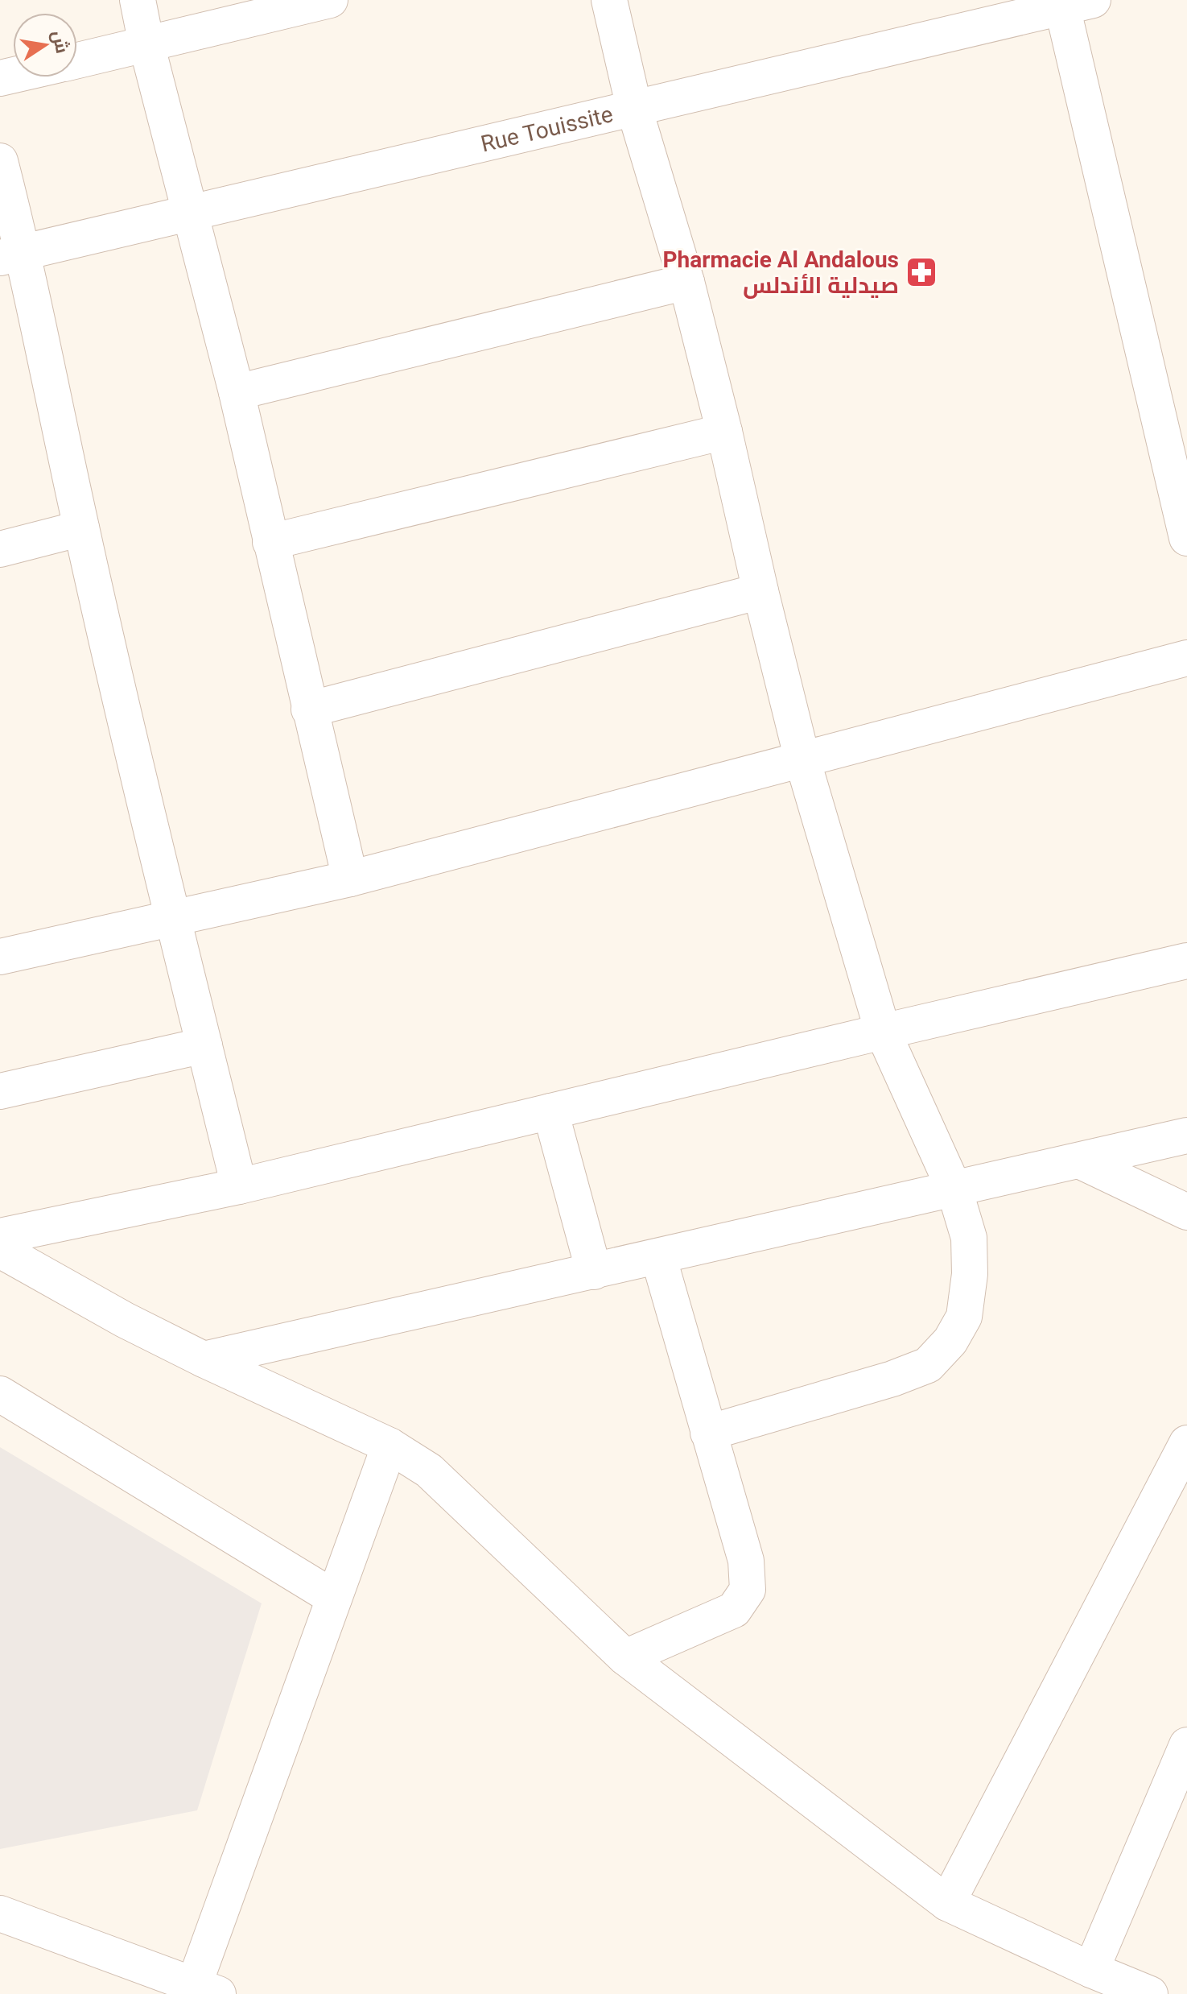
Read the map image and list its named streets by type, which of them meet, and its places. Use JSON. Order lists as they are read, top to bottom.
{
  "streets": {
    "street": ["Rue Touissite"]
  },
  "places": {
    "pharmacy": ["Pharmacie Al Andalous صيدلية الأندلس"]
  },
  "north": "right"
}
